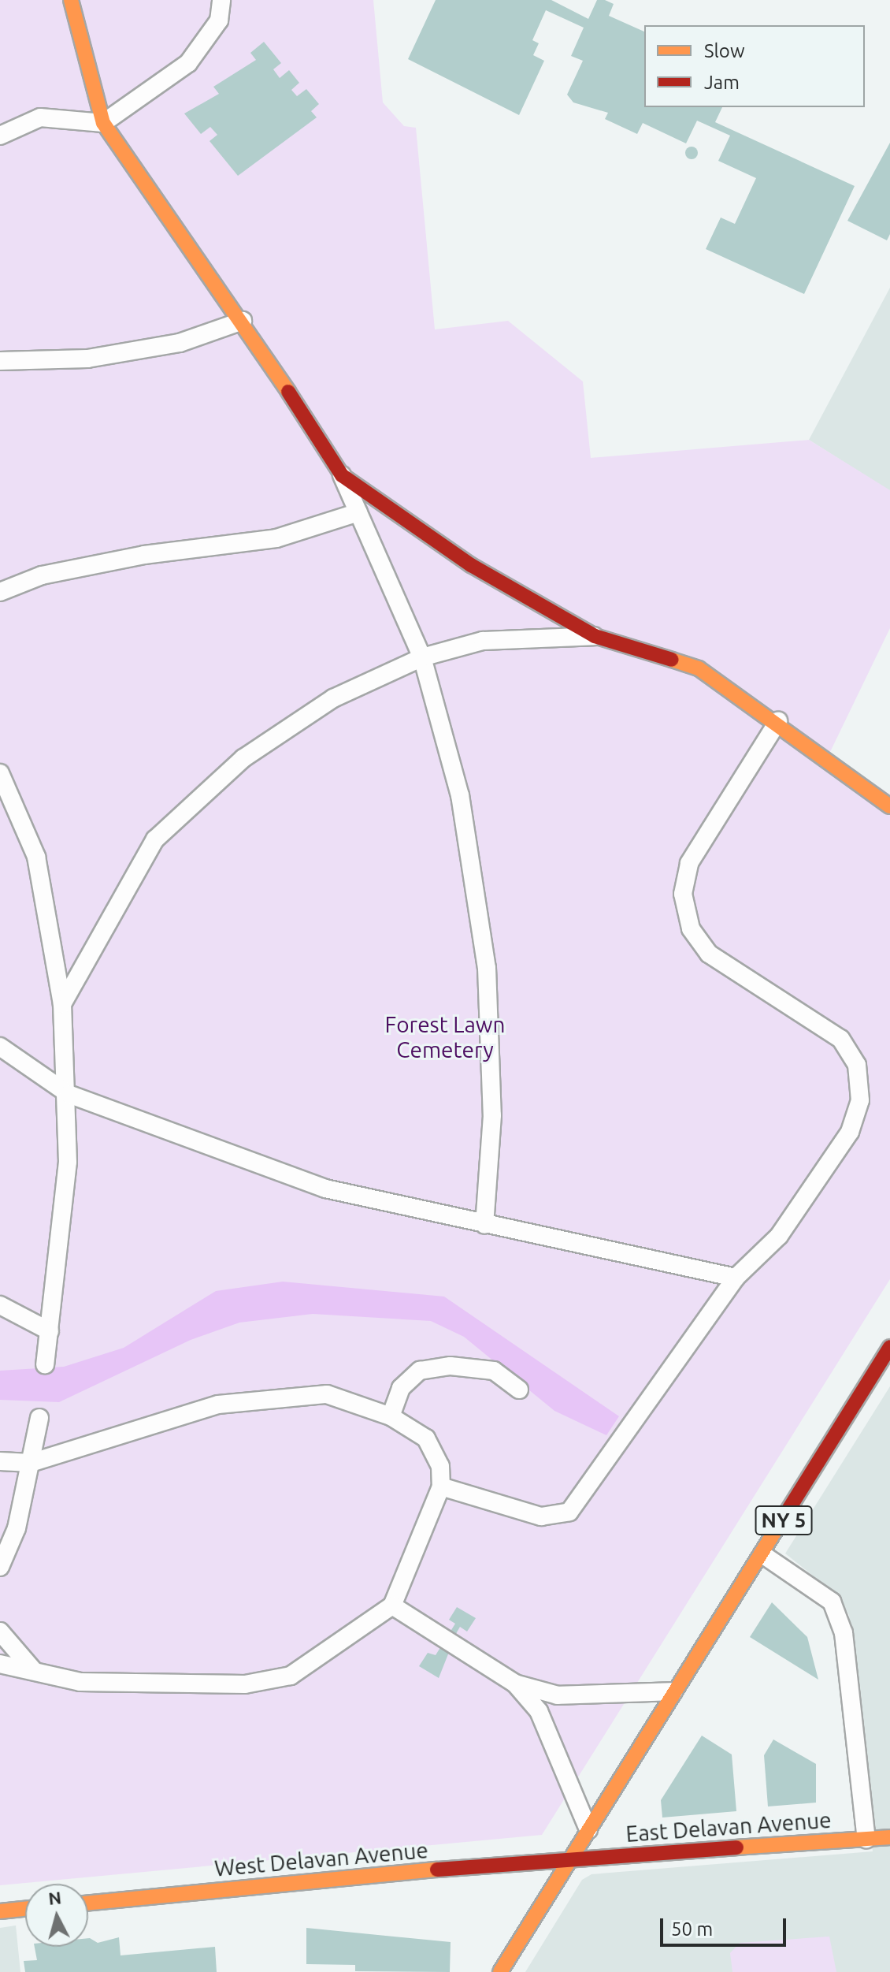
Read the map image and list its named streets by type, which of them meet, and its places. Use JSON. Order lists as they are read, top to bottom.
{
  "streets": {
    "street": ["NY 5", "East Delavan Avenue", "West Delavan Avenue"]
  },
  "crossings": [
    ["NY 5", "East Delavan Avenue"],
    ["NY 5", "West Delavan Avenue"],
    ["East Delavan Avenue", "West Delavan Avenue"]
  ],
  "parks": ["Forest Lawn Cemetery"],
  "legend": ["Slow", "Jam"],
  "scale_bar": "50 m",
  "north": "top"
}
